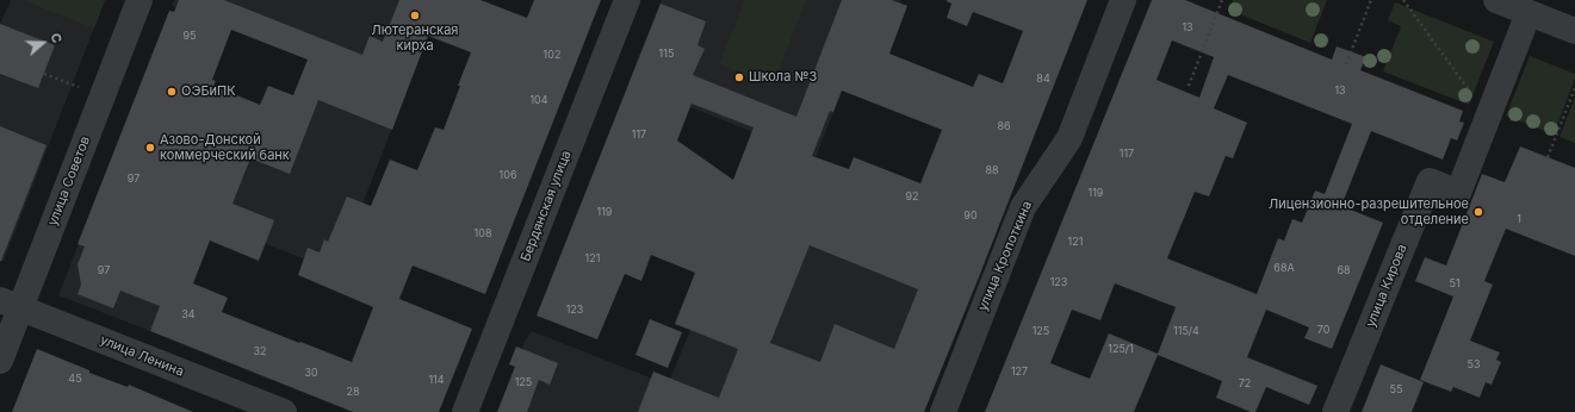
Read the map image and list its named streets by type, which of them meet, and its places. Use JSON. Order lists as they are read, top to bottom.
{
  "streets": {
    "street": [
      "улица Советов",
      "Бердянская улица",
      "улица Кропоткина",
      "улица Кирова",
      "улица Ленина"
    ]
  },
  "crossings": [
    ["улица Советов", "улица Ленина"]
  ],
  "places": [
    "Лютеранская кирха",
    "Школа №3",
    "ОЭБиПК",
    "Азово-Донской коммерческий банк",
    "Лицензионно-разрешительное отделение"
  ],
  "house_numbers": [
    "13",
    "95",
    "115",
    "102",
    "84",
    "13",
    "104",
    "86",
    "117",
    "117",
    "88",
    "106",
    "97",
    "119",
    "92",
    "119",
    "90",
    "1",
    "108",
    "121",
    "121",
    "68А",
    "97",
    "68",
    "123",
    "51",
    "123",
    "34",
    "70",
    "125",
    "115/4",
    "125/1",
    "32",
    "53",
    "127",
    "30",
    "45",
    "114",
    "125",
    "72",
    "55",
    "28"
  ],
  "north": "right"
}
